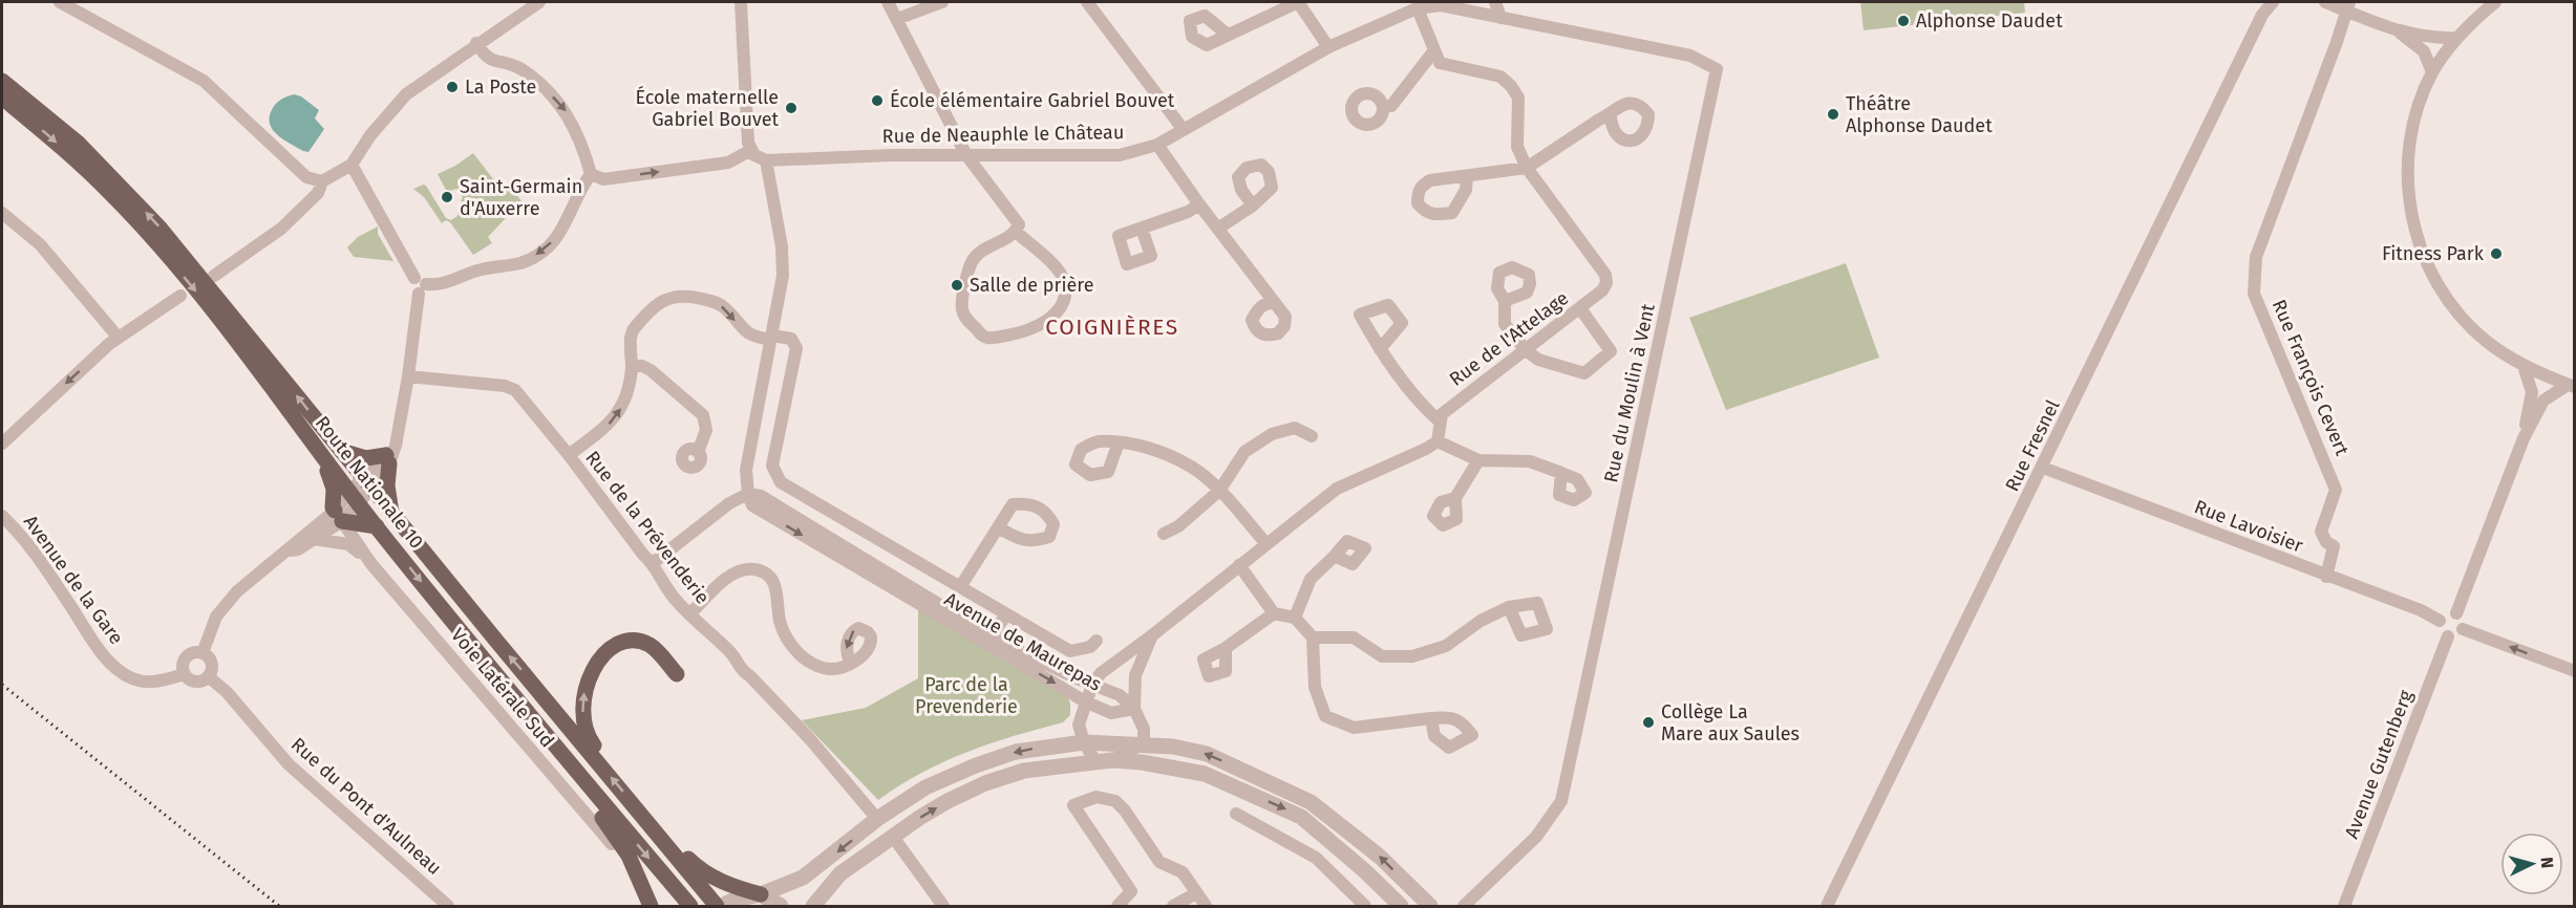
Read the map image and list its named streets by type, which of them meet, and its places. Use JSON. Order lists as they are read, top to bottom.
{
  "streets": {
    "main road": ["Route Nationale 10"],
    "street": [
      "Rue de Neauphle le Château",
      "Rue de l'Attelage",
      "Rue François Cevert",
      "Rue du Moulin à Vent",
      "Rue Fresnel",
      "Rue Lavoisier",
      "Rue de la Prévenderie",
      "Avenue de la Gare",
      "Avenue de Maurepas",
      "Voie Latérale Sud",
      "Avenue Gutenberg",
      "Rue du Pont d'Aulneau"
    ]
  },
  "crossings": [
    ["Rue de Neauphle le Château", "Rue du Moulin à Vent"],
    ["Rue François Cevert", "Rue Lavoisier"],
    ["Rue Fresnel", "Rue Lavoisier"],
    ["Rue Lavoisier", "Avenue Gutenberg"],
    ["Avenue de la Gare", "Rue du Pont d'Aulneau"]
  ],
  "districts": ["COIGNIÈRES"],
  "parks": ["Parc de la Prevenderie"],
  "places": [
    "Alphonse Daudet",
    "La Poste",
    "École élémentaire Gabriel Bouvet",
    "École maternelle Gabriel Bouvet",
    "Théâtre Alphonse Daudet",
    "Saint-Germain d'Auxerre",
    "Fitness Park",
    "Salle de prière",
    "Collège La Mare aux Saules"
  ],
  "north": "right"
}
